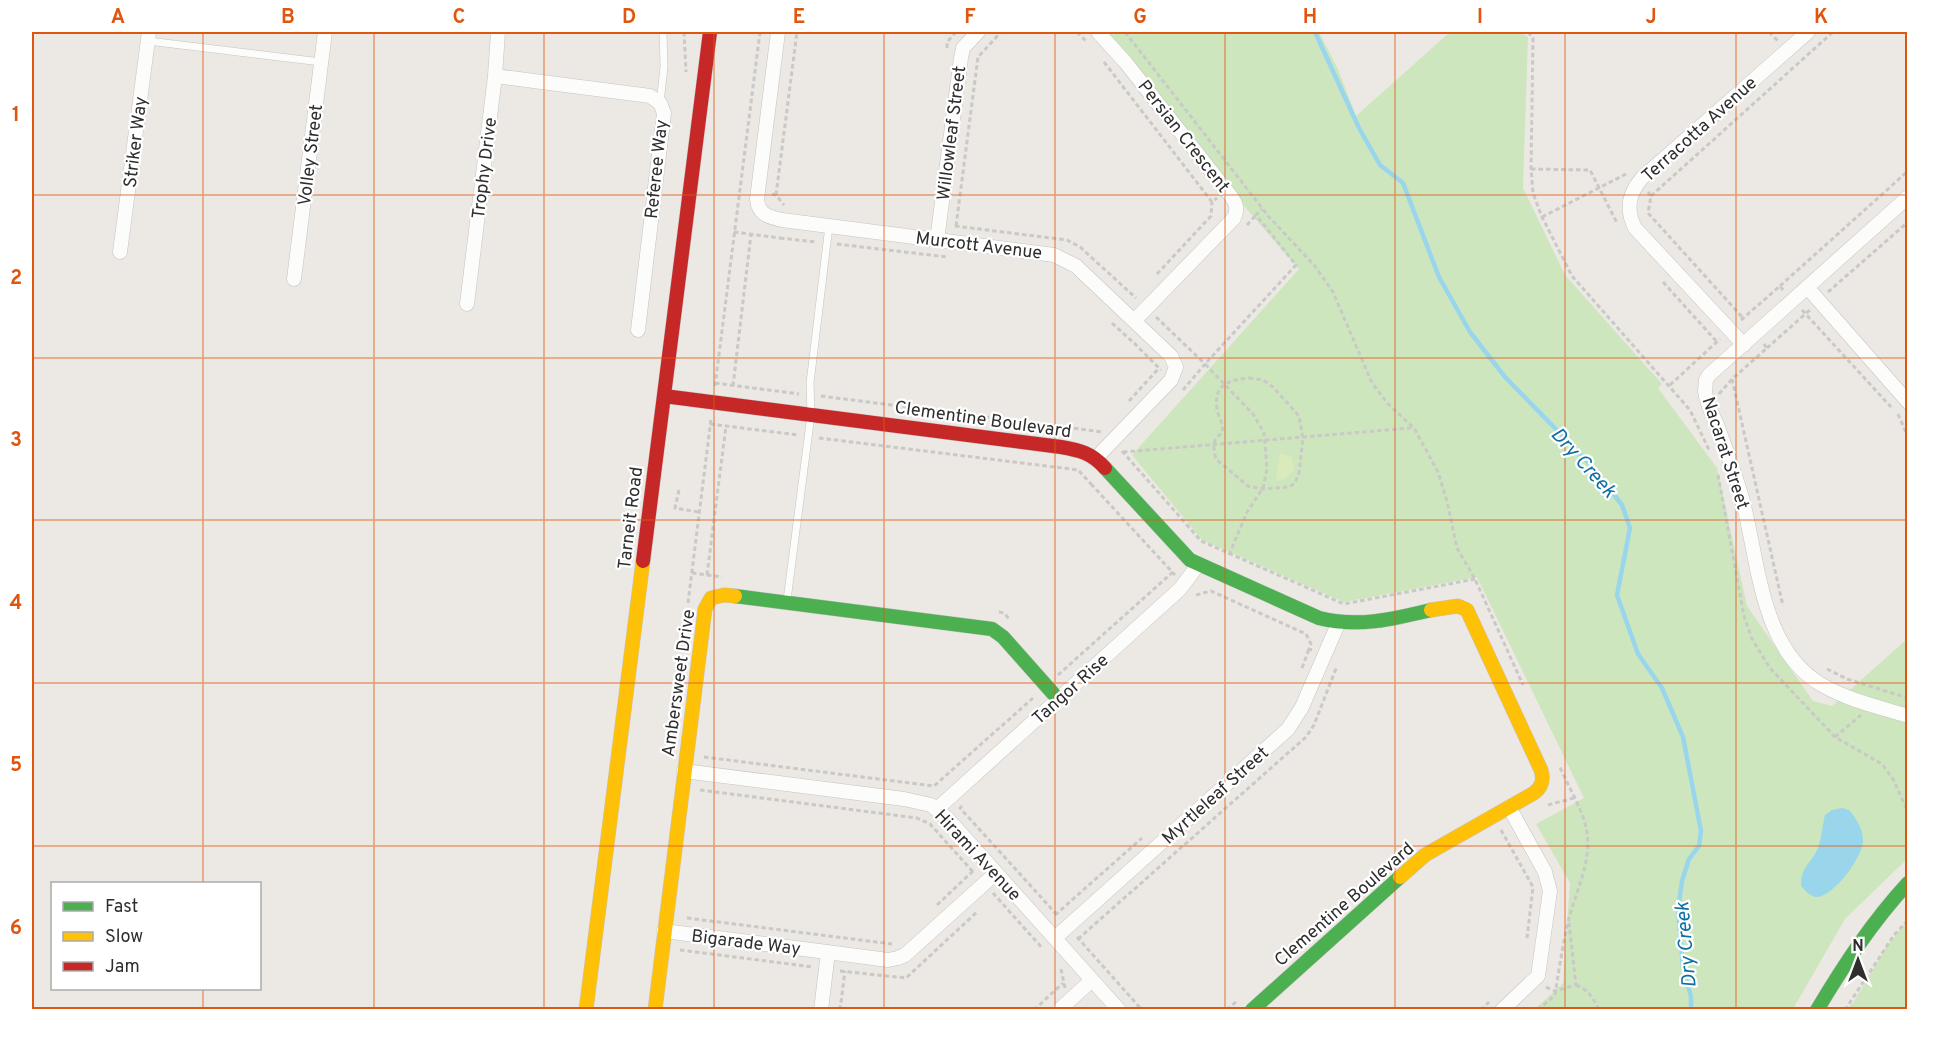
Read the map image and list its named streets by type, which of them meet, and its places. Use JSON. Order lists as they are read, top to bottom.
{
  "streets": {
    "street": [
      "Terracotta Avenue",
      "Willowleaf Street",
      "Persian Crescent",
      "Striker Way",
      "Volley Street",
      "Trophy Drive",
      "Referee Way",
      "Murcott Avenue",
      "Clementine Boulevard",
      "Nacarat Street",
      "Tarneit Road",
      "Ambersweet Drive",
      "Tangor Rise",
      "Myrtleleaf Street",
      "Hirami Avenue",
      "Bigarade Way"
    ]
  },
  "crossings": [
    ["Terracotta Avenue", "Nacarat Street"],
    ["Willowleaf Street", "Murcott Avenue"],
    ["Persian Crescent", "Murcott Avenue"],
    ["Trophy Drive", "Referee Way"],
    ["Clementine Boulevard", "Tarneit Road"],
    ["Clementine Boulevard", "Tangor Rise"],
    ["Clementine Boulevard", "Myrtleleaf Street"],
    ["Ambersweet Drive", "Tangor Rise"],
    ["Ambersweet Drive", "Hirami Avenue"],
    ["Ambersweet Drive", "Bigarade Way"],
    ["Tangor Rise", "Hirami Avenue"],
    ["Myrtleleaf Street", "Hirami Avenue"],
    ["Hirami Avenue", "Bigarade Way"]
  ],
  "water": ["Dry Creek"],
  "legend": ["Fast", "Slow", "Jam"],
  "north": "top",
  "grid": {
    "columns": [
      "A",
      "B",
      "C",
      "D",
      "E",
      "F",
      "G",
      "H",
      "I",
      "J",
      "K"
    ],
    "rows": [
      "1",
      "2",
      "3",
      "4",
      "5",
      "6"
    ]
  }
}
